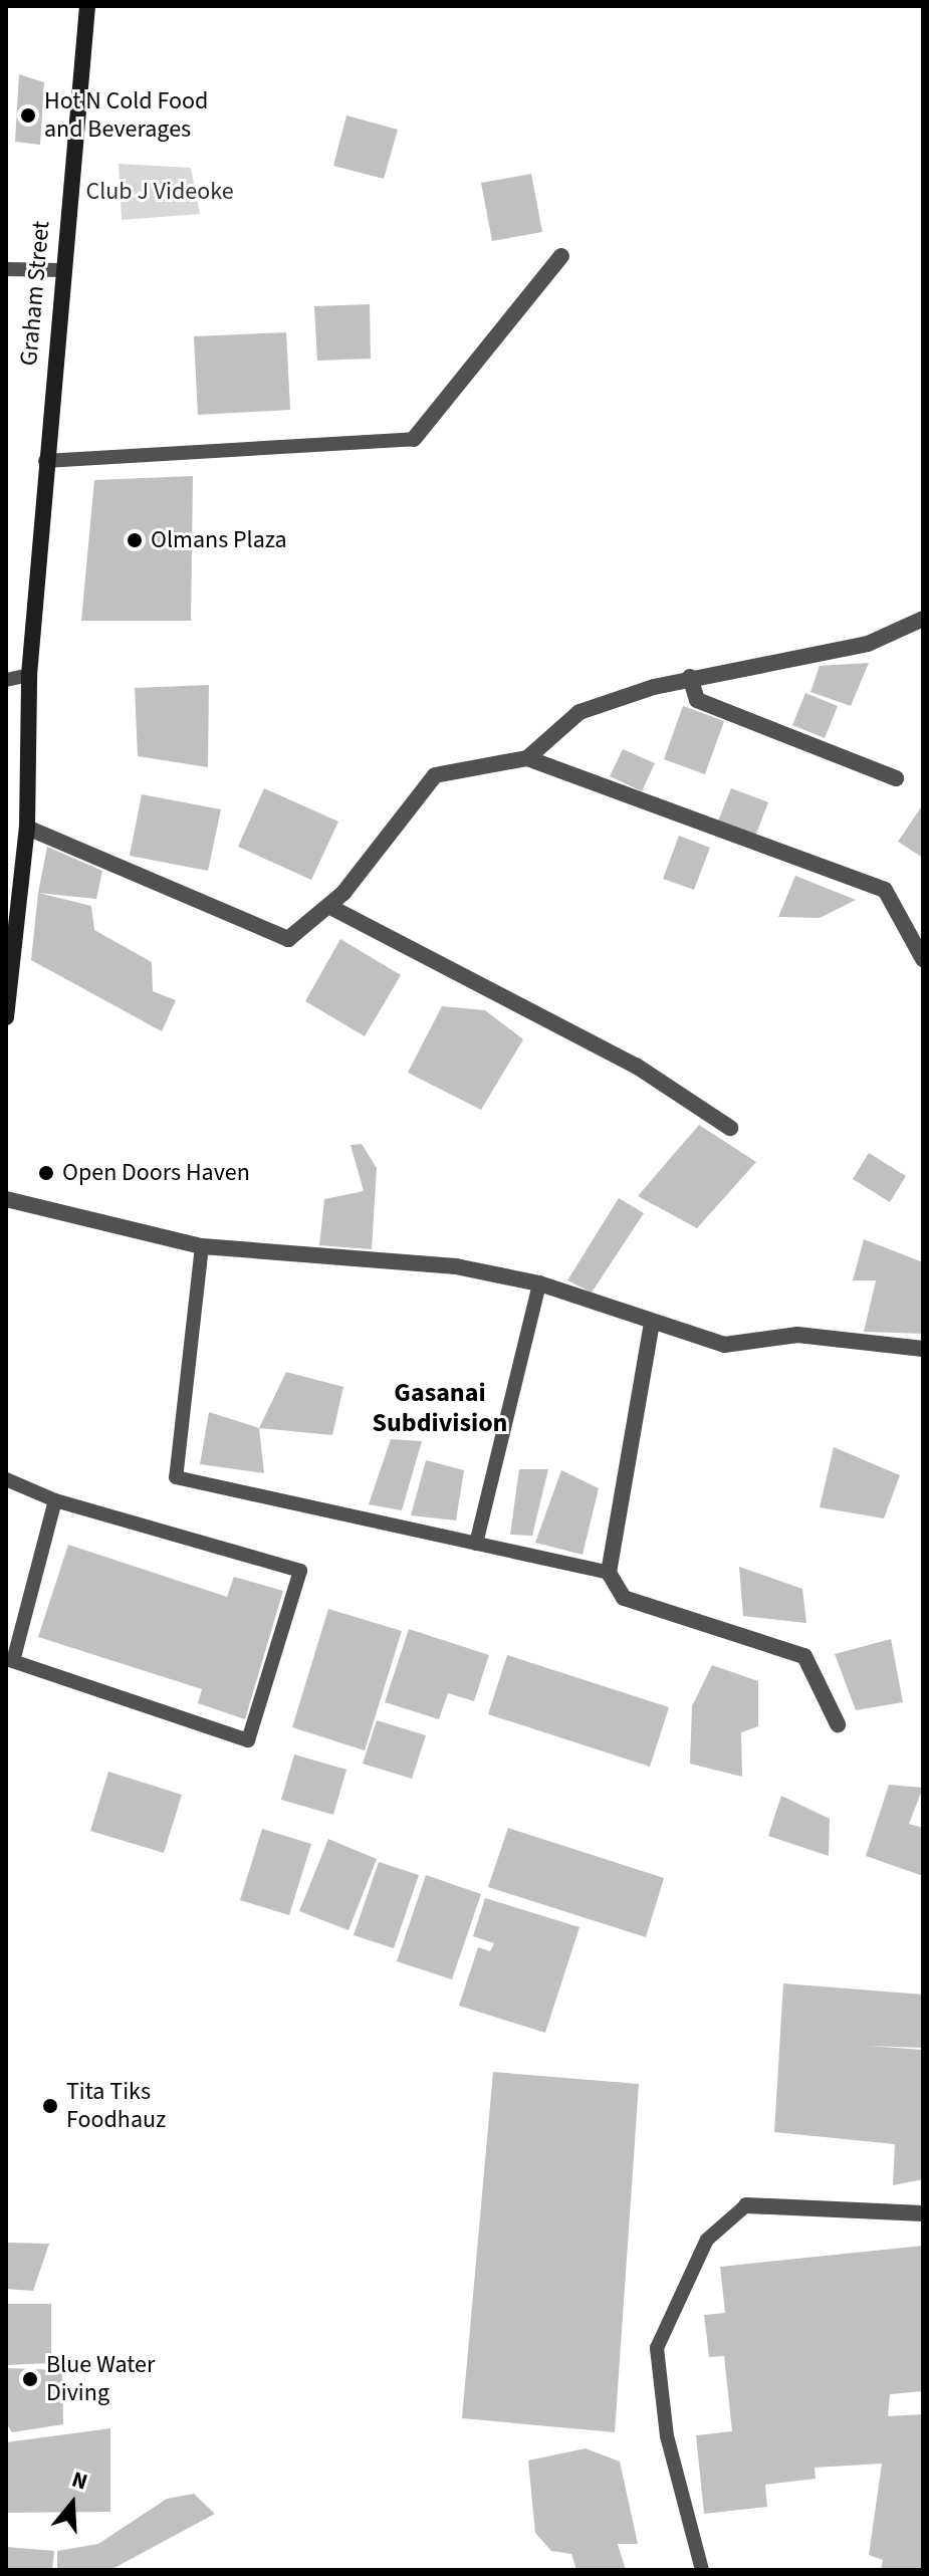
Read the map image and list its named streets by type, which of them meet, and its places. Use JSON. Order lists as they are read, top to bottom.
{
  "streets": {
    "main road": ["Graham Street"]
  },
  "districts": ["Gasanai Subdivision"],
  "parks": ["Club J Videoke"],
  "places": [
    "Hot N Cold Food and Beverages",
    "Olmans Plaza",
    "Open Doors Haven",
    "Tita Tiks Foodhauz",
    "Blue Water Diving"
  ],
  "north": "top"
}
